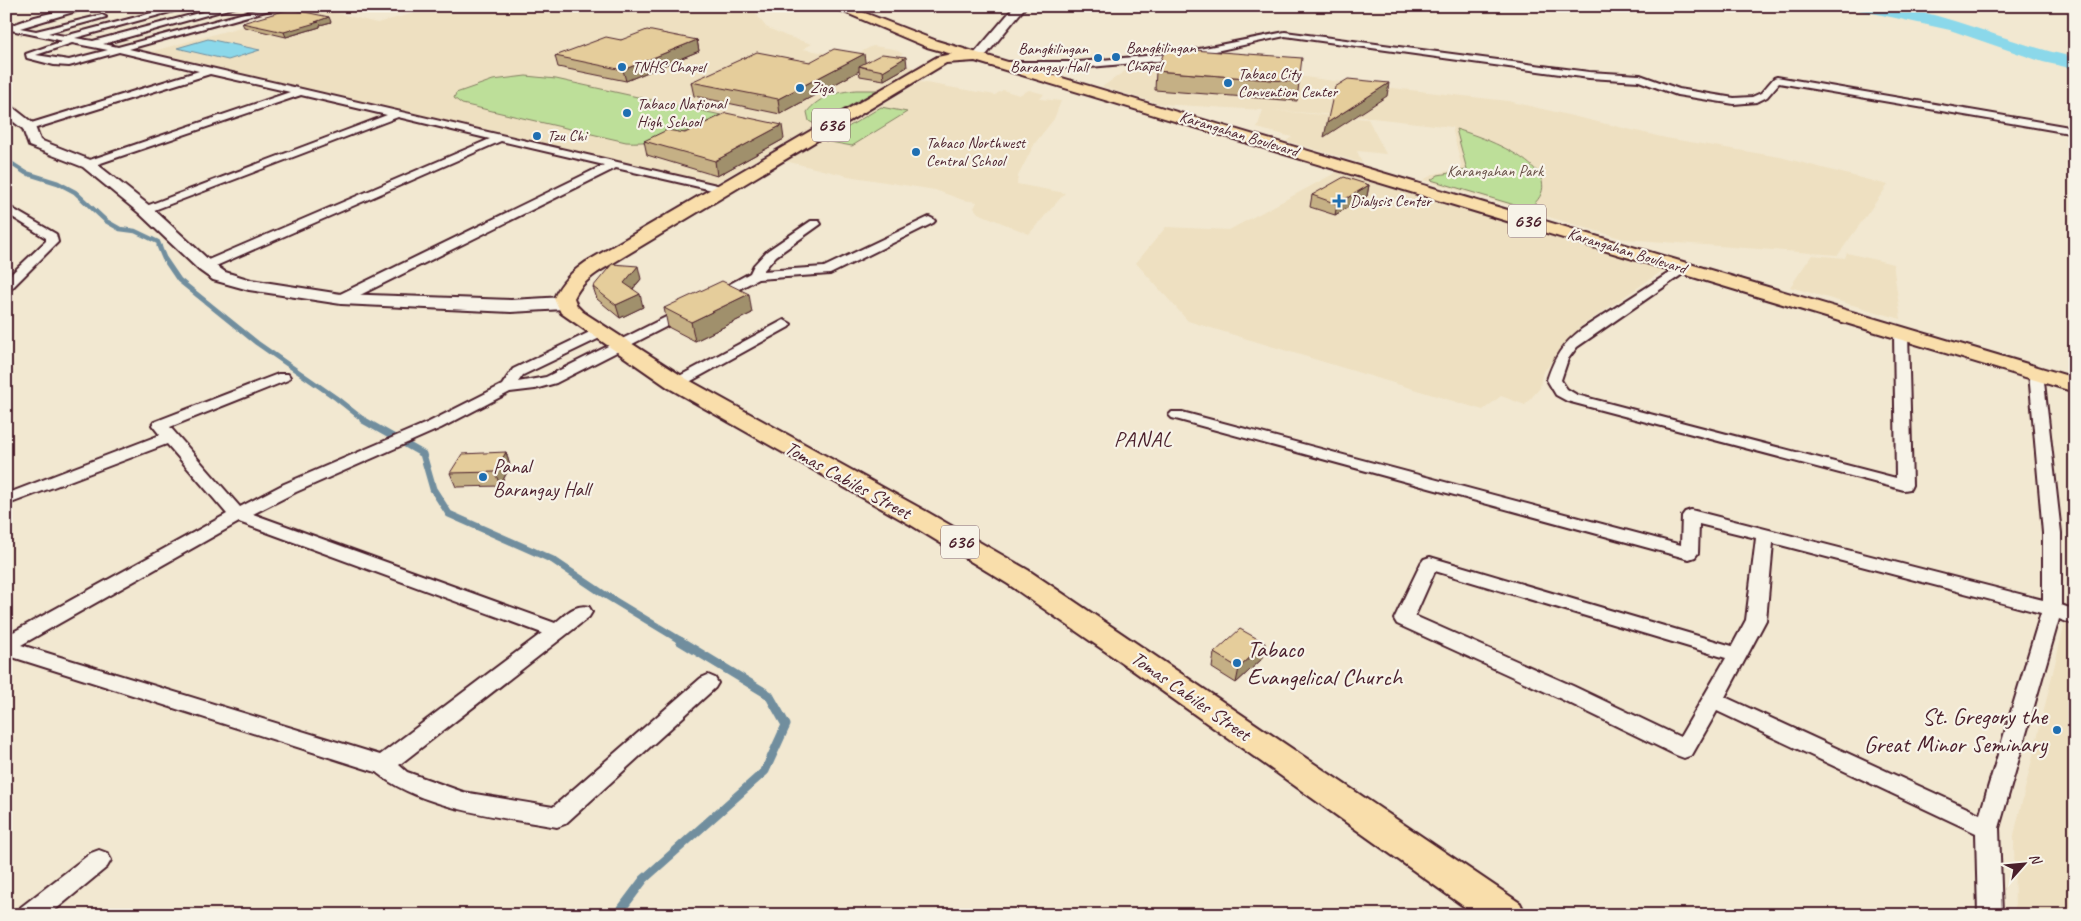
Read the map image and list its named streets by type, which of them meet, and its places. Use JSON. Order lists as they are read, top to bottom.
{
  "streets": {
    "main road": ["636", "Karangahan Boulevard", "Tomas Cabiles Street"]
  },
  "crossings": [
    ["636", "Karangahan Boulevard"],
    ["636", "Tomas Cabiles Street"]
  ],
  "districts": ["PANAL"],
  "parks": ["Karangahan Park"],
  "places": {
    "other": [
      "Bangkilingan Chapel",
      "Bangkilingan Barangay Hall",
      "TNHS Chapel",
      "Tabaco City Convention Center",
      "Ziga",
      "Tabaco National High School",
      "Tzu Chi",
      "Tabaco Northwest Central School",
      "Panal Barangay Hall",
      "Tabaco Evangelical Church",
      "St. Gregory the Great Minor Seminary"
    ],
    "health": ["Dialysis Center"]
  },
  "north": "top right"
}
